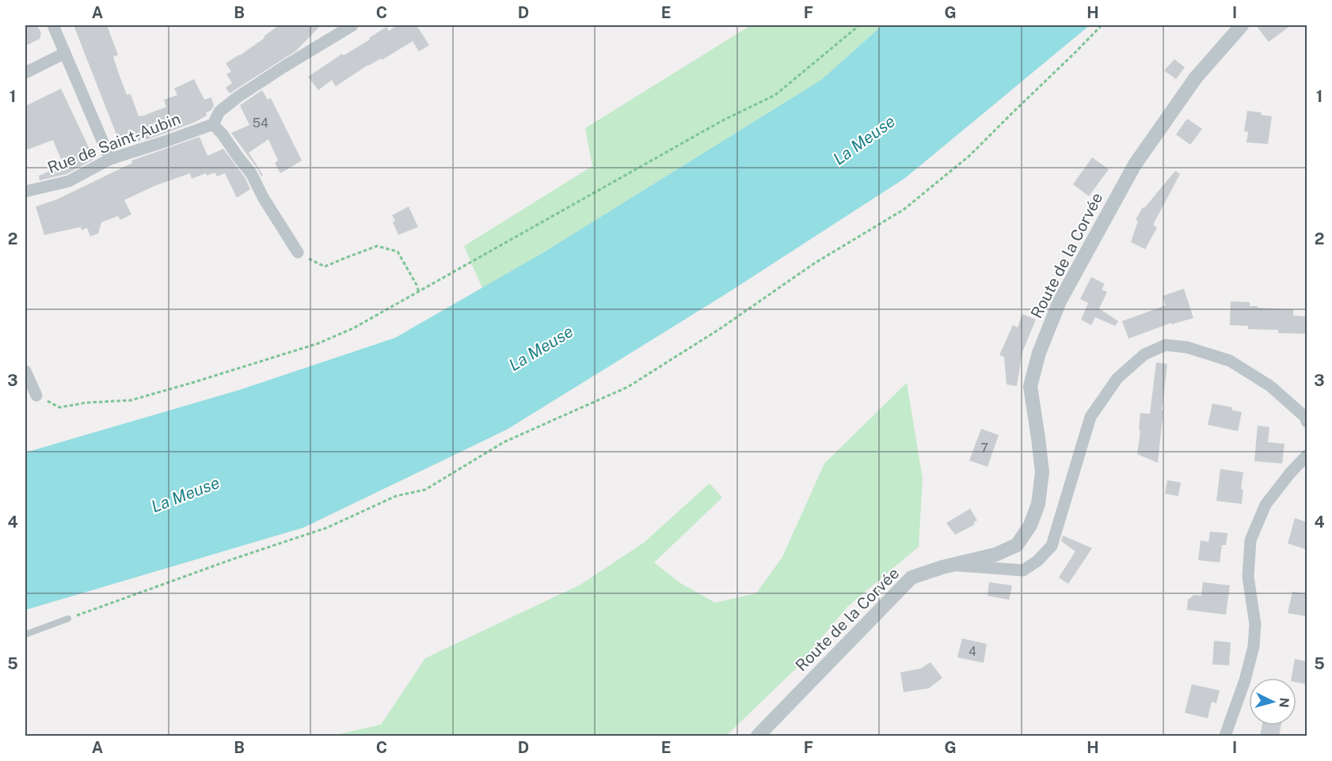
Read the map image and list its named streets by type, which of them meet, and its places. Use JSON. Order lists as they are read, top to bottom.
{
  "streets": {
    "street": ["Rue de Saint-Aubin", "Route de la Corvée"]
  },
  "water": ["La Meuse"],
  "house_numbers": ["54", "7", "4"],
  "north": "right",
  "grid": {
    "columns": [
      "A",
      "B",
      "C",
      "D",
      "E",
      "F",
      "G",
      "H",
      "I"
    ],
    "rows": [
      "1",
      "2",
      "3",
      "4",
      "5"
    ]
  }
}
